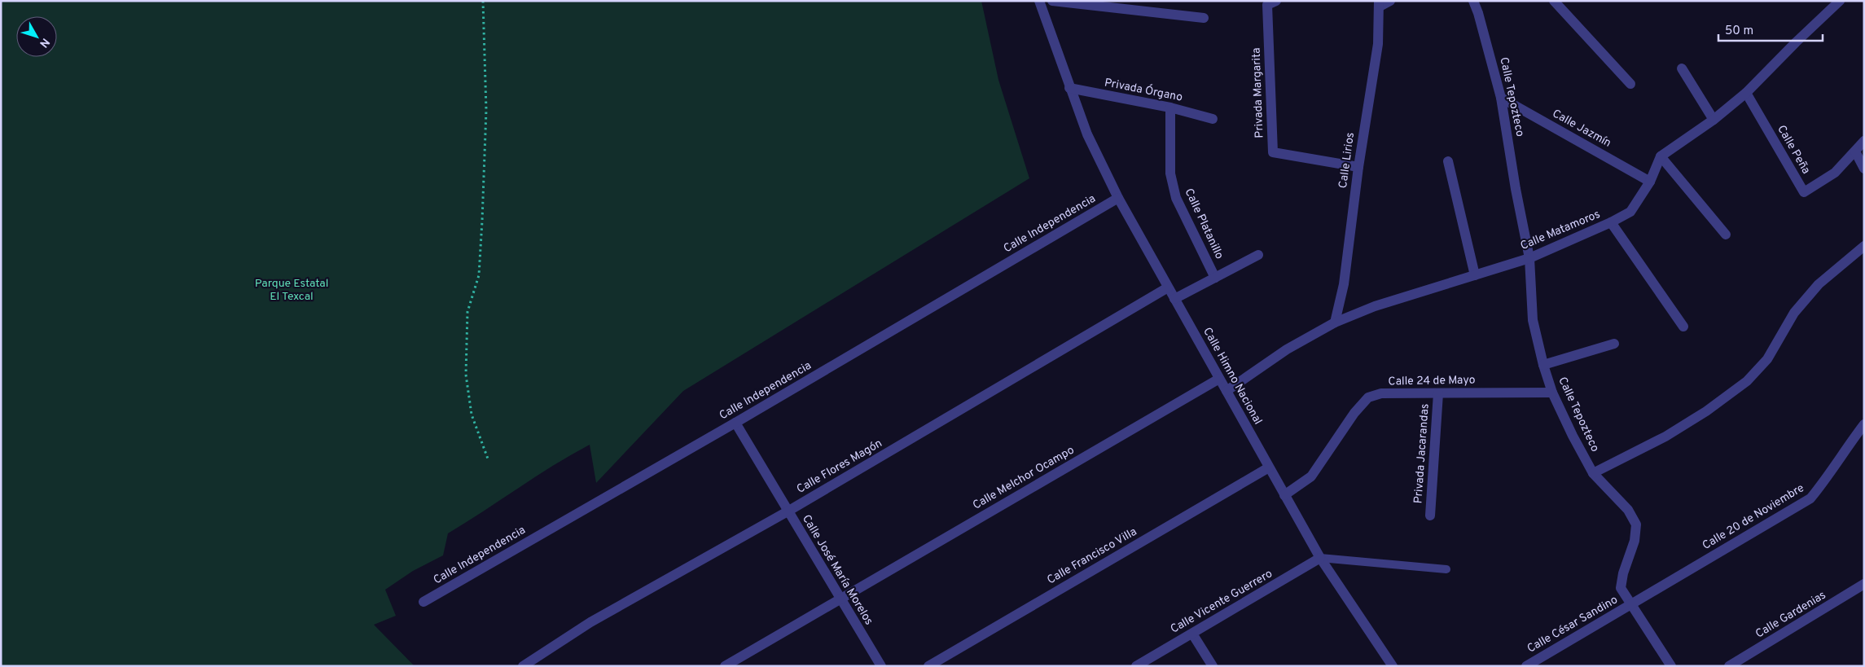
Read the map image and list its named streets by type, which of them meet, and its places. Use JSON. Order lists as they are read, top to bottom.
{
  "streets": {
    "street": [
      "Privada Órgano",
      "Privada Margarita",
      "Calle Tepozteco",
      "Calle Jazmín",
      "Calle Peña",
      "Calle Lirios",
      "Calle Independencia",
      "Calle Platanillo",
      "Calle Matamoros",
      "Calle Himno Nacional",
      "Calle 24 de Mayo",
      "Privada Jacarandas",
      "Calle Flores Magón",
      "Calle Melchor Ocampo",
      "Calle 20 de Noviembre",
      "Calle Francisco Villa",
      "Calle José María Morelos",
      "Calle Vicente Guerrero",
      "Calle Gardenias",
      "Calle César Sandino"
    ]
  },
  "crossings": [
    ["Privada Órgano", "Calle Platanillo"],
    ["Privada Órgano", "Calle Himno Nacional"],
    ["Privada Margarita", "Calle Lirios"],
    ["Calle Tepozteco", "Calle Jazmín"],
    ["Calle Tepozteco", "Calle Matamoros"],
    ["Calle Tepozteco", "Calle 24 de Mayo"],
    ["Calle Tepozteco", "Calle 20 de Noviembre"],
    ["Calle Tepozteco", "Calle César Sandino"],
    ["Calle Jazmín", "Calle Matamoros"],
    ["Calle Lirios", "Calle Matamoros"],
    ["Calle Independencia", "Calle Himno Nacional"],
    ["Calle Independencia", "Calle José María Morelos"],
    ["Calle Matamoros", "Calle Himno Nacional"],
    ["Calle Himno Nacional", "Calle 24 de Mayo"],
    ["Calle Himno Nacional", "Calle Flores Magón"],
    ["Calle Himno Nacional", "Calle Melchor Ocampo"],
    ["Calle Himno Nacional", "Calle Francisco Villa"],
    ["Calle Himno Nacional", "Calle Vicente Guerrero"],
    ["Calle 24 de Mayo", "Privada Jacarandas"],
    ["Calle Flores Magón", "Calle José María Morelos"],
    ["Calle Melchor Ocampo", "Calle José María Morelos"],
    ["Calle 20 de Noviembre", "Calle César Sandino"]
  ],
  "parks": ["Parque Estatal El Texcal"],
  "scale_bar": "50 m",
  "north": "bottom right"
}
